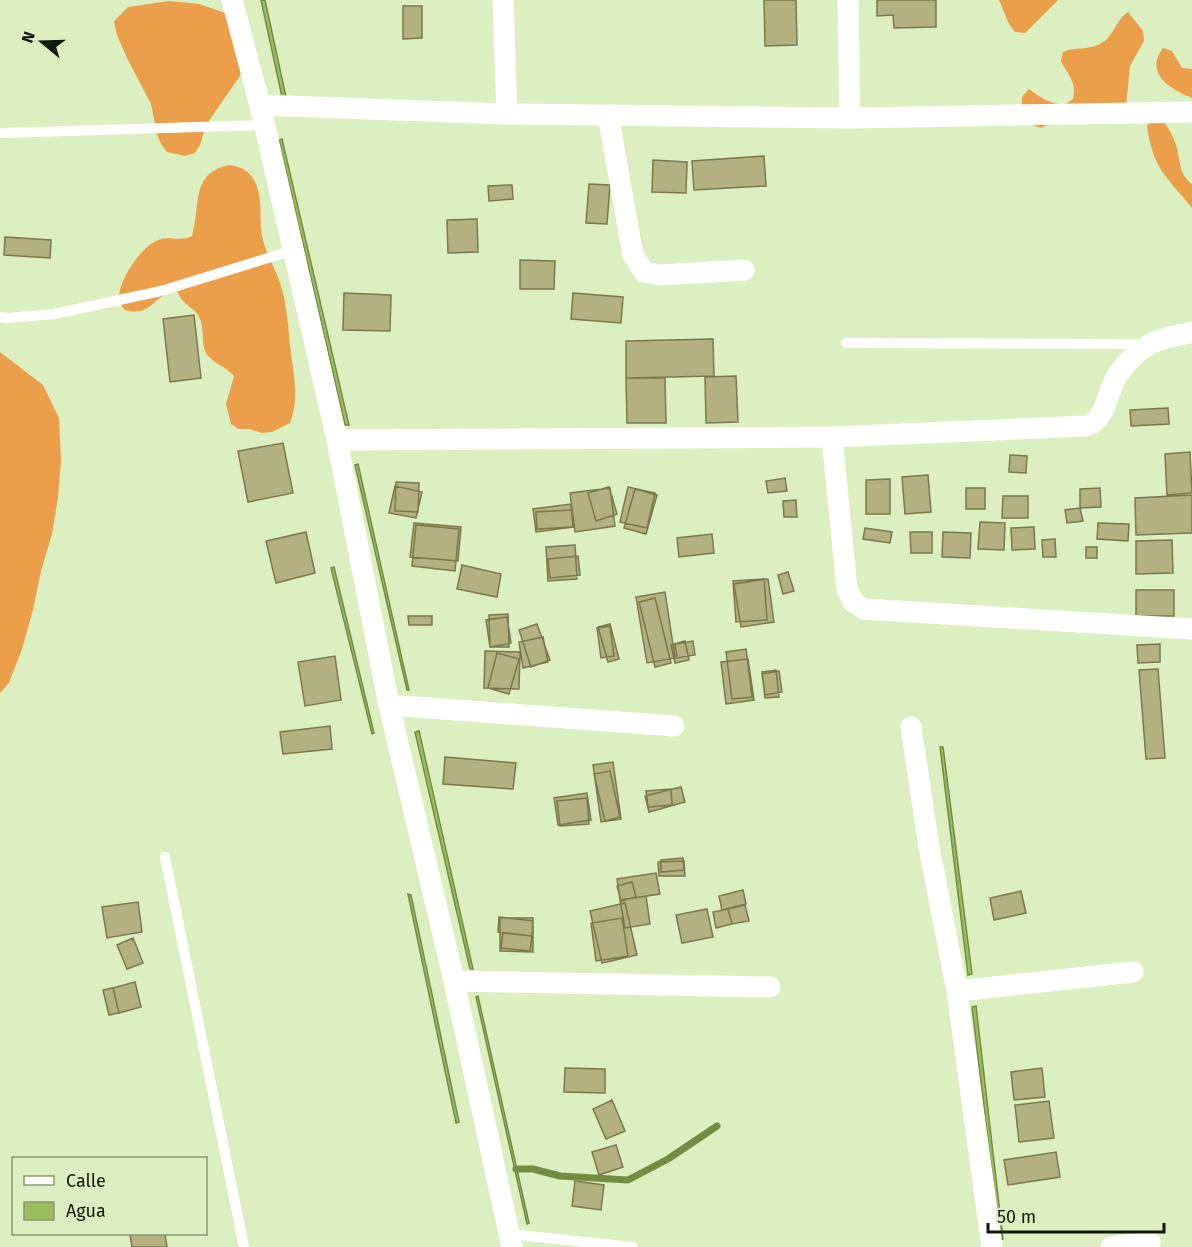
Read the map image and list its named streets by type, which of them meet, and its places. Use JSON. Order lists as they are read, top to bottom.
{
  "legend": ["Calle", "Agua"],
  "scale_bar": "50 m",
  "north": "left"
}
